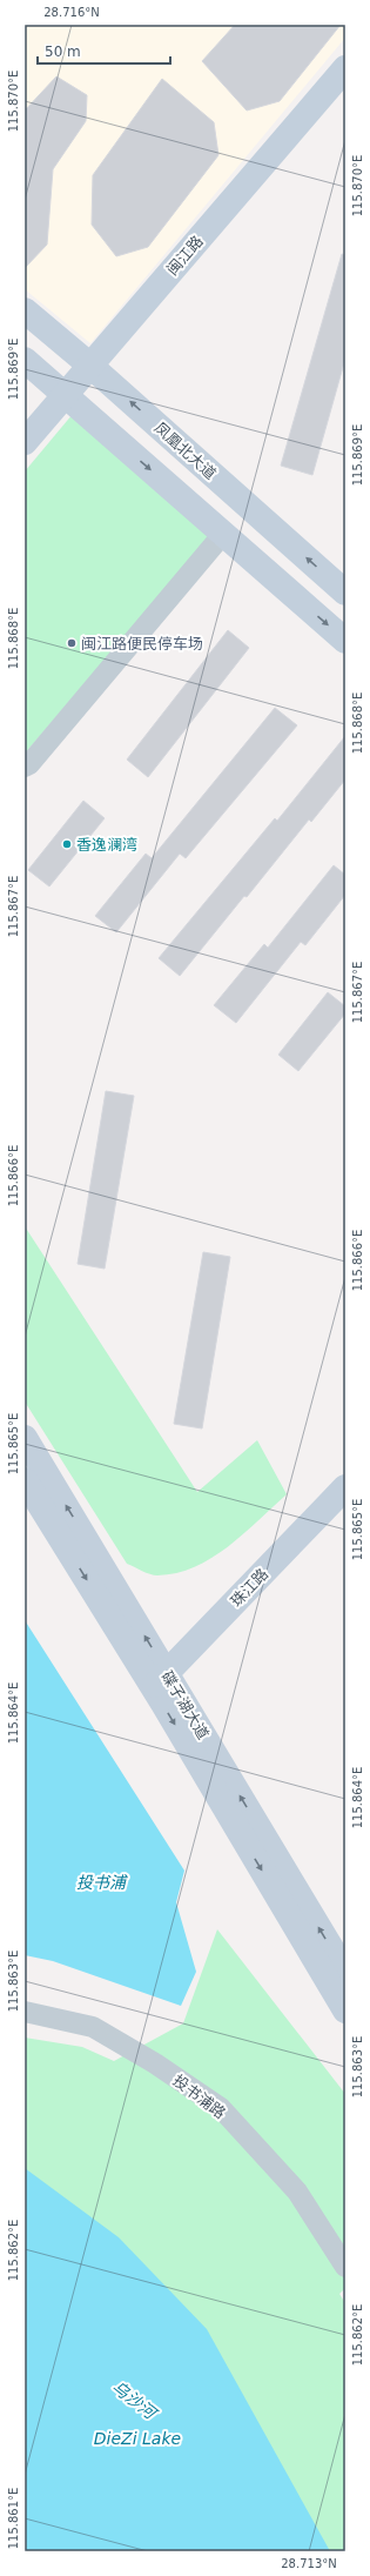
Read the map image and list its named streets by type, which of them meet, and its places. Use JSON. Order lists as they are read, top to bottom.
{
  "streets": {
    "main road": [
      "闽江路",
      "凤凰北大道",
      "珠江路",
      "碟子湖大道"
    ],
    "street": ["投书浦路"]
  },
  "crossings": [
    ["闽江路", "凤凰北大道"],
    ["珠江路", "碟子湖大道"]
  ],
  "water": ["投书浦", "乌沙河", "DieZi Lake"],
  "places": ["闽江路便民停车场", "香逸澜湾"],
  "scale_bar": "50 m",
  "coordinates": [
    "28.716°N",
    "115.870°E",
    "115.869°E",
    "115.868°E",
    "115.867°E",
    "115.866°E",
    "115.865°E",
    "115.864°E",
    "115.863°E",
    "115.862°E",
    "115.861°E",
    "28.713°N"
  ]
}
